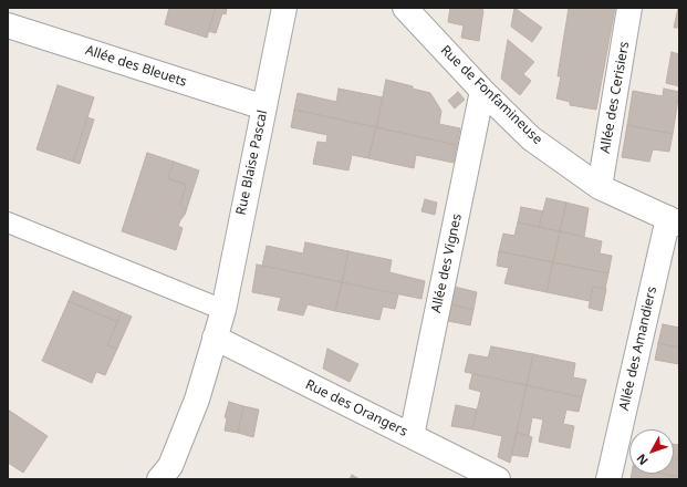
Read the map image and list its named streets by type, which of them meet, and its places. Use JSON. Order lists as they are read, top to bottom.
{
  "streets": {
    "street": [
      "Allée des Bleuets",
      "Rue de Fonfamineuse",
      "Allée des Cerisiers",
      "Rue Blaise Pascal",
      "Allée des Vignes",
      "Allée des Amandiers",
      "Rue des Orangers"
    ]
  },
  "crossings": [
    ["Allée des Bleuets", "Rue Blaise Pascal"],
    ["Rue de Fonfamineuse", "Allée des Cerisiers"],
    ["Rue de Fonfamineuse", "Allée des Vignes"],
    ["Rue de Fonfamineuse", "Allée des Amandiers"],
    ["Rue Blaise Pascal", "Rue des Orangers"],
    ["Allée des Vignes", "Rue des Orangers"]
  ],
  "north": "bottom left"
}
